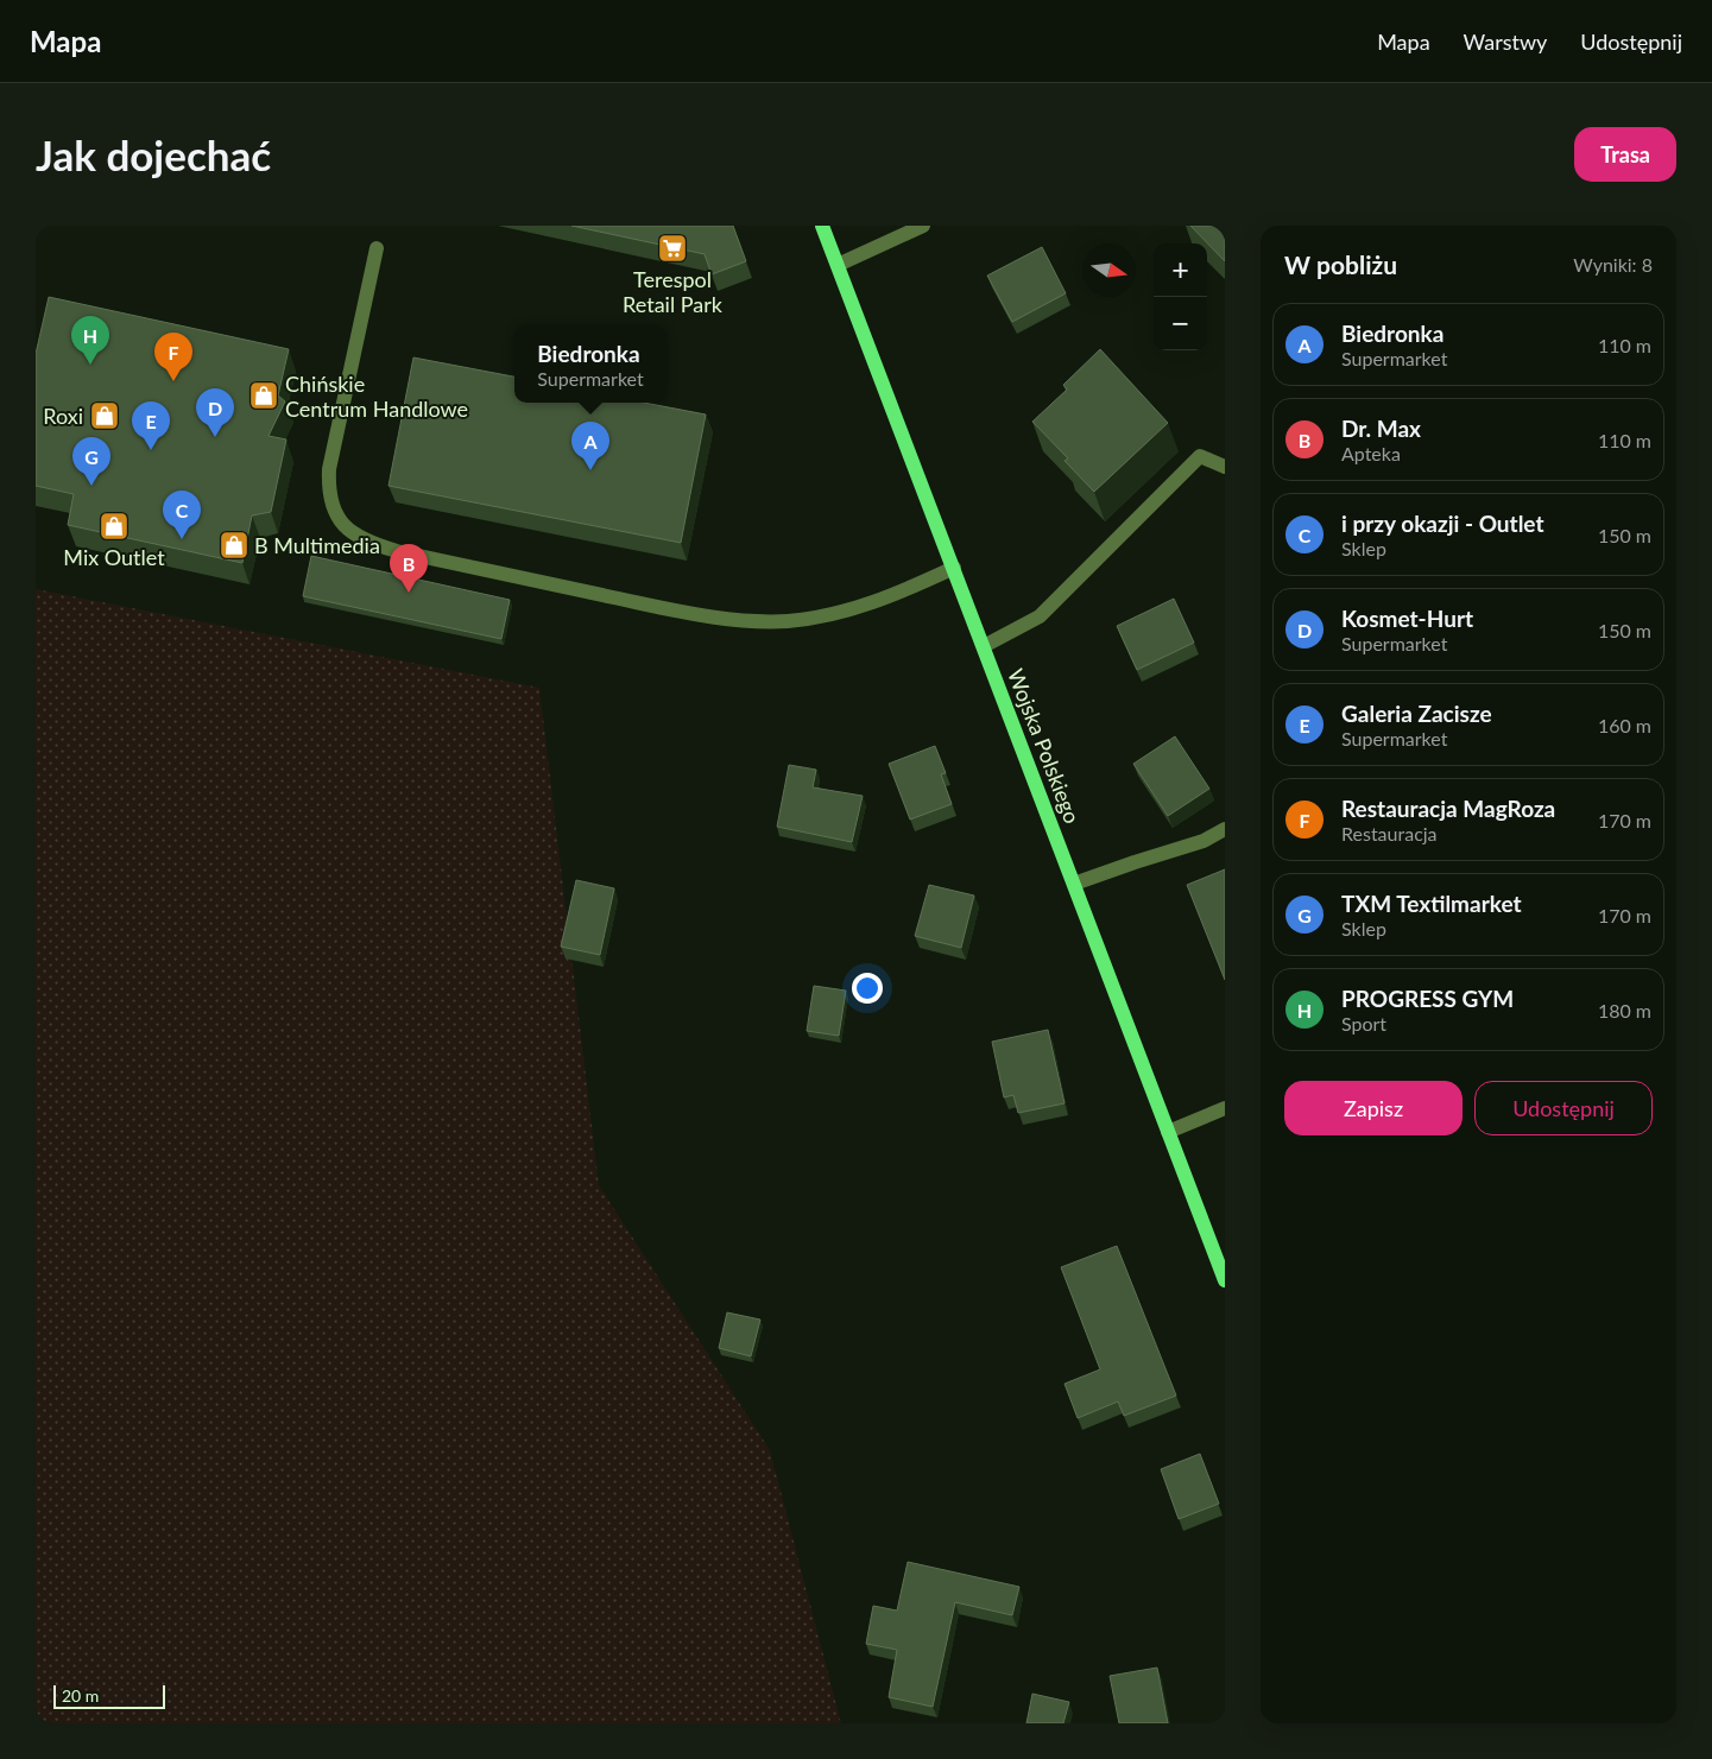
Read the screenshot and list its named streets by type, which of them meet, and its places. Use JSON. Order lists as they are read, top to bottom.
{
  "streets": {
    "main road": ["Wojska Polskiego"]
  },
  "places": {
    "supermarket": ["Terespol Retail Park"],
    "shop": [
      "Chińskie Centrum Handlowe",
      "Roxi",
      "Mix Outlet",
      "B Multimedia"
    ]
  },
  "scale_bar": "20 m",
  "north": "right",
  "page": {
    "header": "Mapa",
    "nav": ["Mapa", "Warstwy", "Udostępnij"],
    "buttons": [
      "Trasa",
      ["Zapisz", "Udostępnij"]
    ],
    "title": "Jak dojechać",
    "heading": ["W pobliżu", "Wyniki: 8"],
    "map_buttons": ["+", "−"],
    "list": [
      {
        "mark": "A",
        "name": "Biedronka",
        "note": "Supermarket",
        "value": "110 m"
      },
      {
        "mark": "B",
        "name": "Dr. Max",
        "note": "Apteka",
        "value": "110 m"
      },
      {
        "mark": "C",
        "name": "i przy okazji - Outlet",
        "note": "Sklep",
        "value": "150 m"
      },
      {
        "mark": "D",
        "name": "Kosmet-Hurt",
        "note": "Supermarket",
        "value": "150 m"
      },
      {
        "mark": "E",
        "name": "Galeria Zacisze",
        "note": "Supermarket",
        "value": "160 m"
      },
      {
        "mark": "F",
        "name": "Restauracja MagRoza",
        "note": "Restauracja",
        "value": "170 m"
      },
      {
        "mark": "G",
        "name": "TXM Textilmarket",
        "note": "Sklep",
        "value": "170 m"
      },
      {
        "mark": "H",
        "name": "PROGRESS GYM",
        "note": "Sport",
        "value": "180 m"
      }
    ],
    "pins": [
      "H",
      "F",
      "D",
      "E",
      "A",
      "G",
      "C",
      "B"
    ],
    "popup": ["Biedronka", "Supermarket"],
    "scale": "20 m"
  }
}
